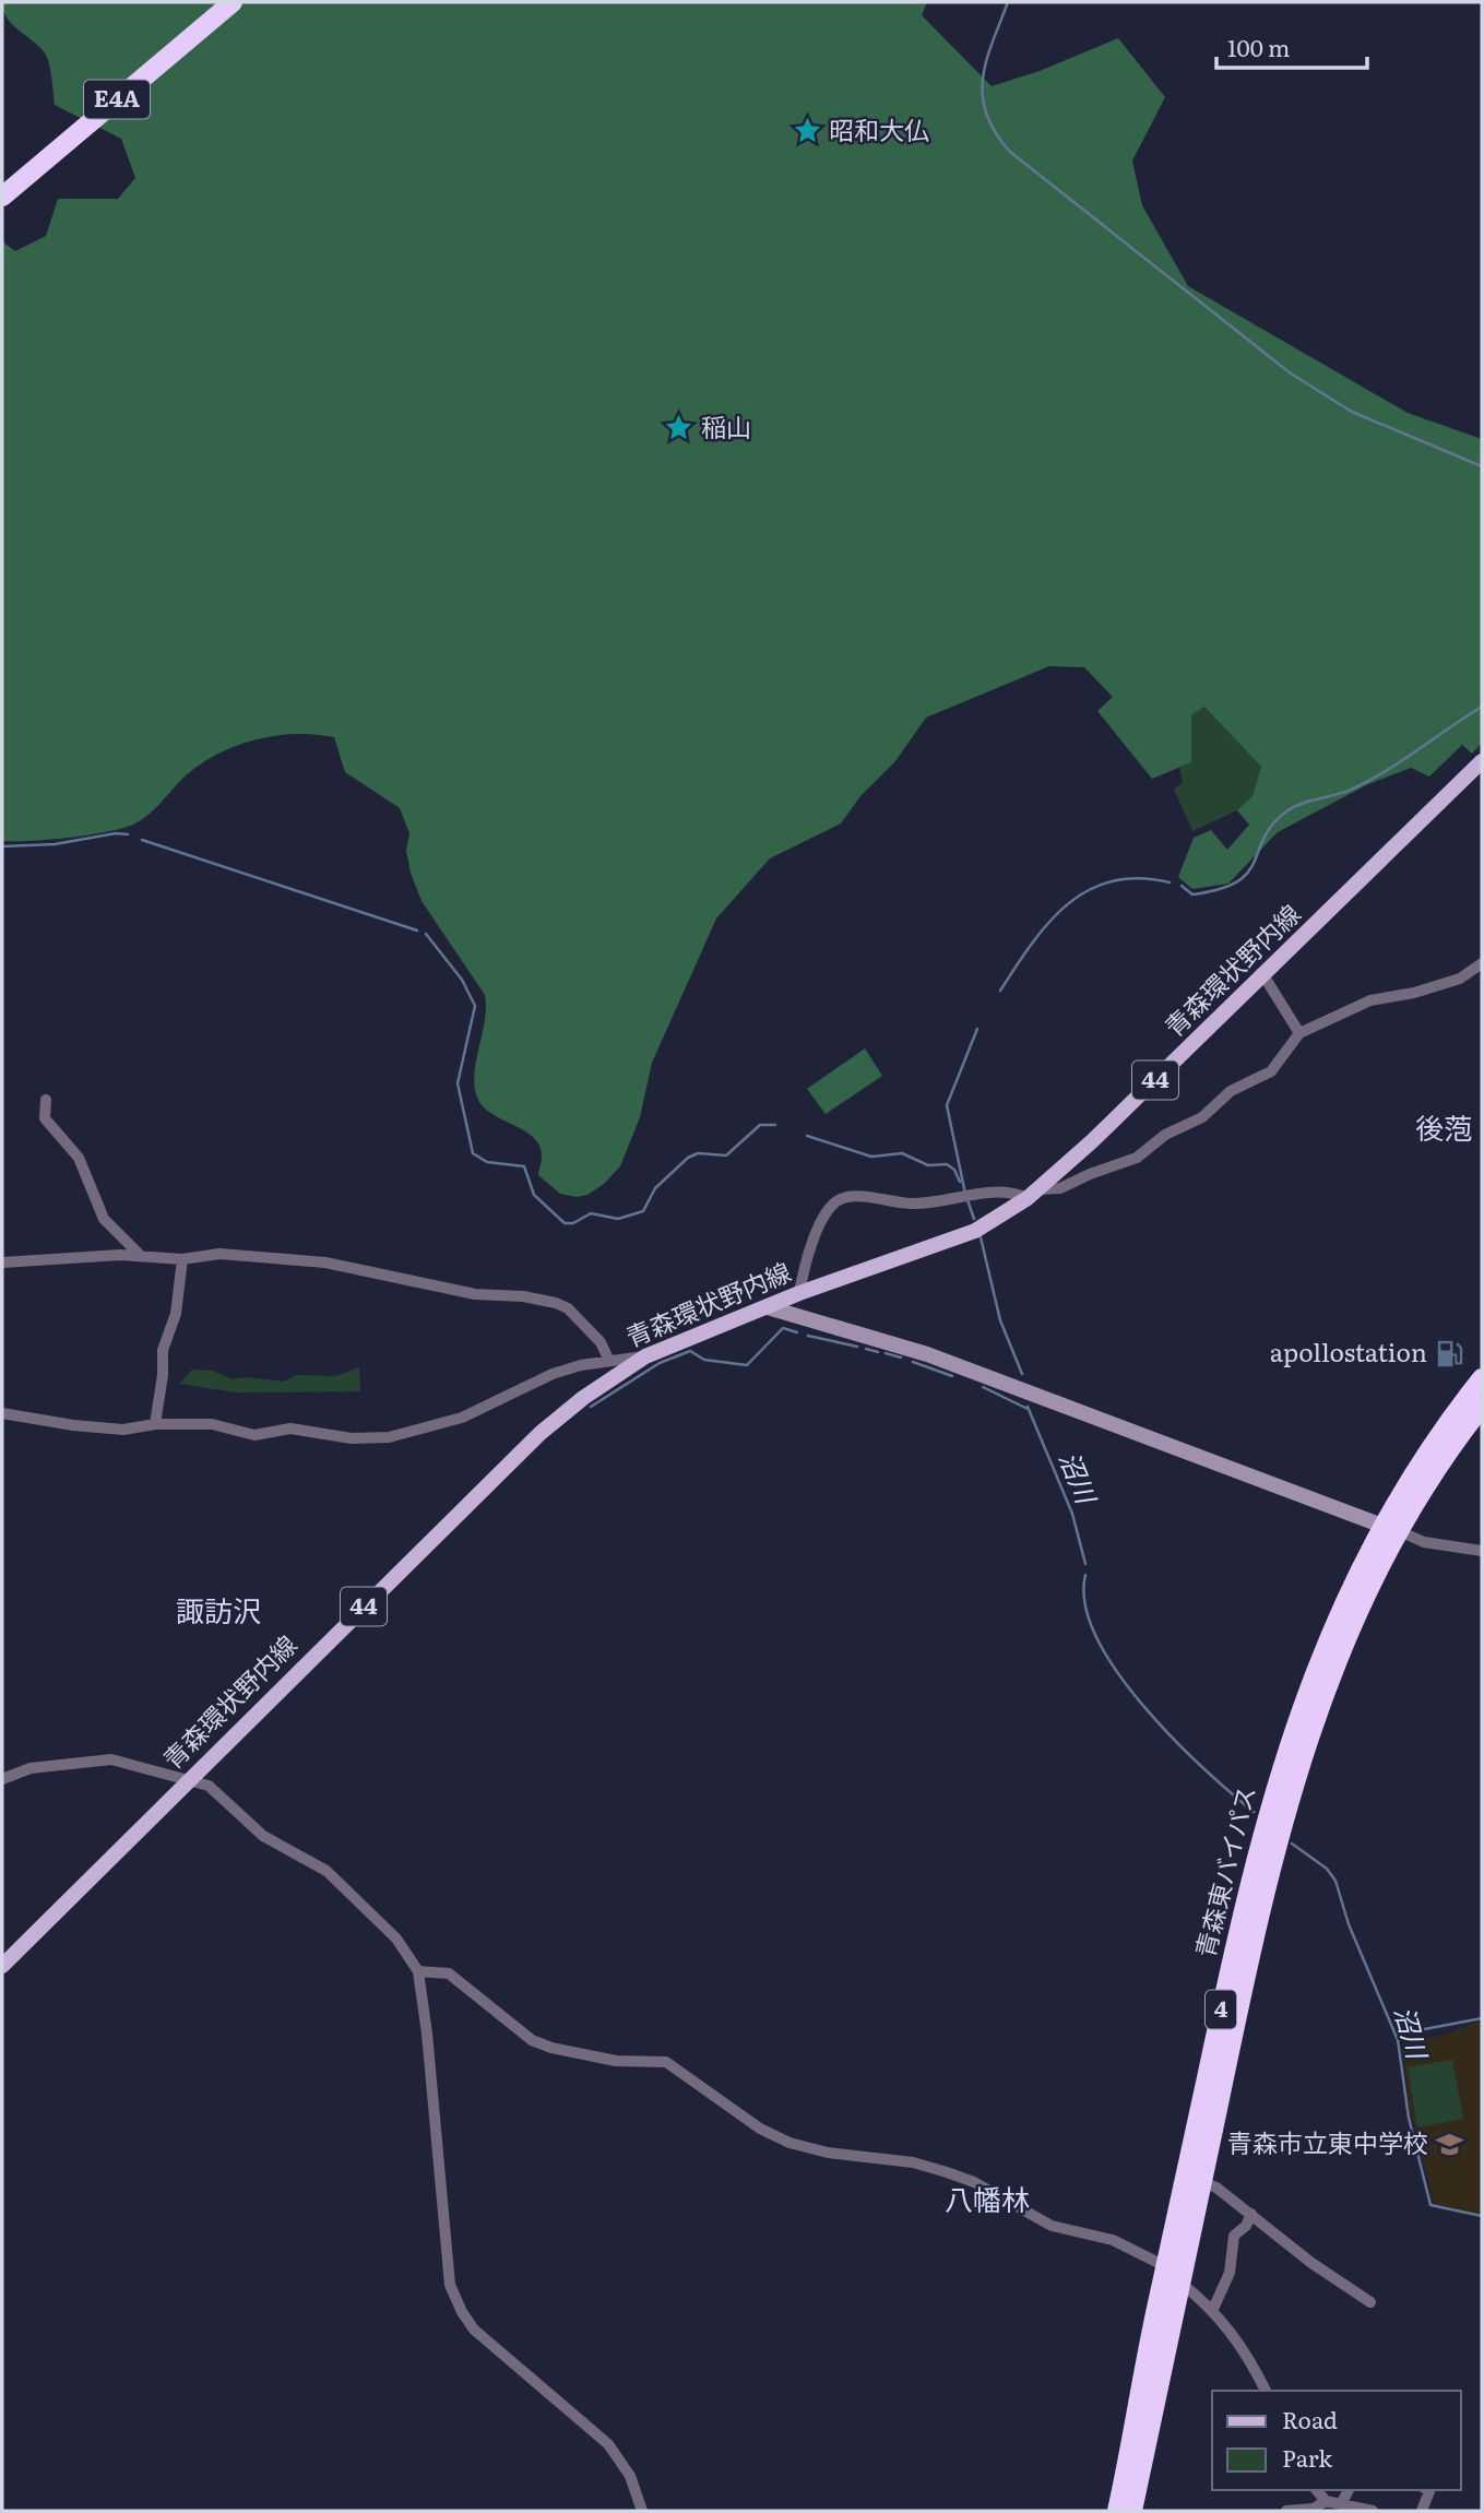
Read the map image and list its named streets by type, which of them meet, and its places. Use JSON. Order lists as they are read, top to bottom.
{
  "streets": {
    "highway": ["E4A", "青森東バイパス", "4"],
    "main road": ["青森環状野内線", "44"]
  },
  "districts": ["後萢", "諏訪沢", "八幡林"],
  "water": ["沼川"],
  "places": {
    "place": ["昭和大仏", "稲山"],
    "fuel station": ["apollostation"],
    "school or university": ["青森市立東中学校"]
  },
  "legend": ["Road", "Park"],
  "scale_bar": "100 m"
}
